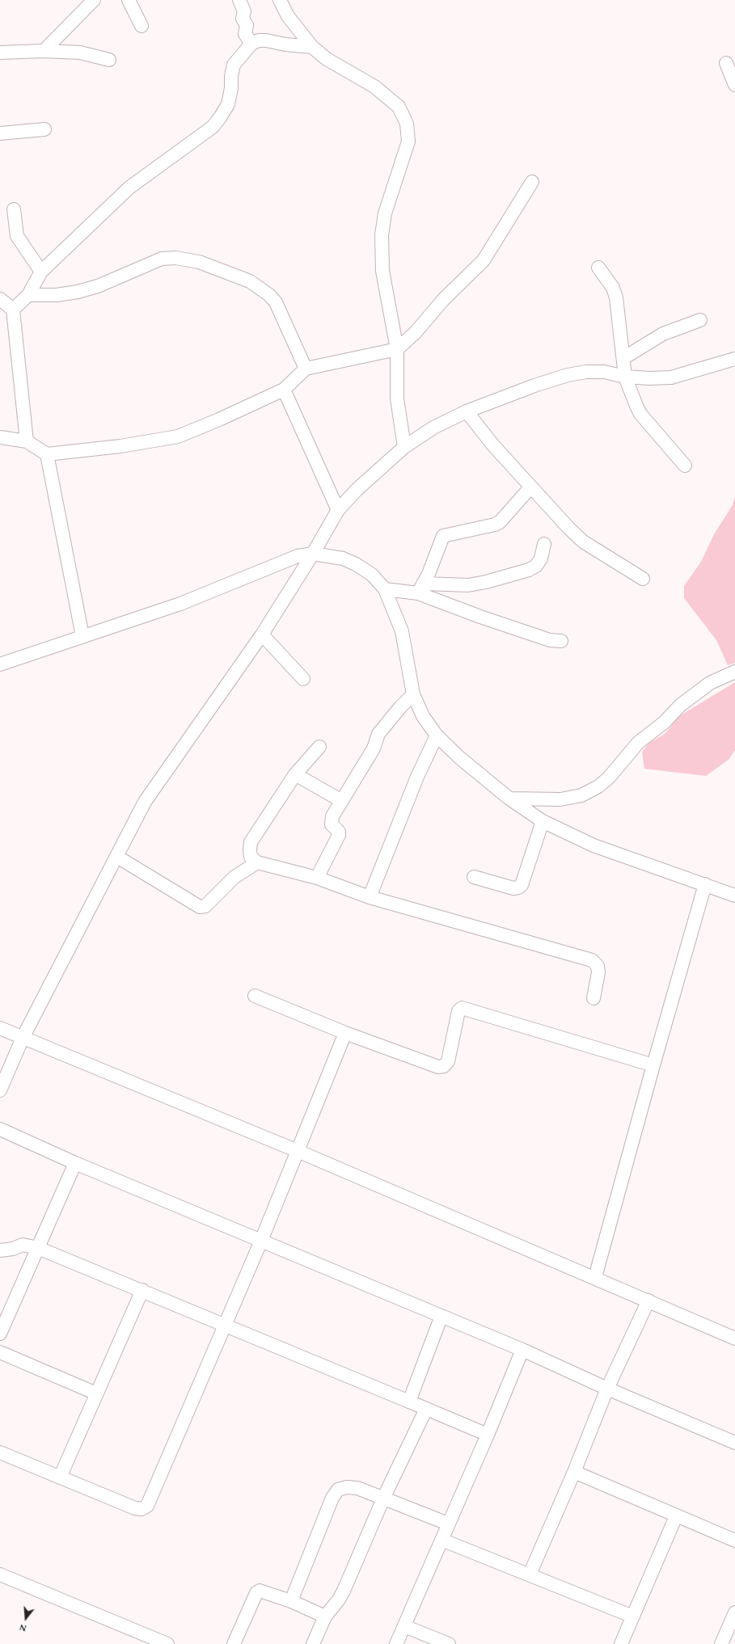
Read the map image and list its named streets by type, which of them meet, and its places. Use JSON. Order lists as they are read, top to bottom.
{
  "north": "bottom"
}
